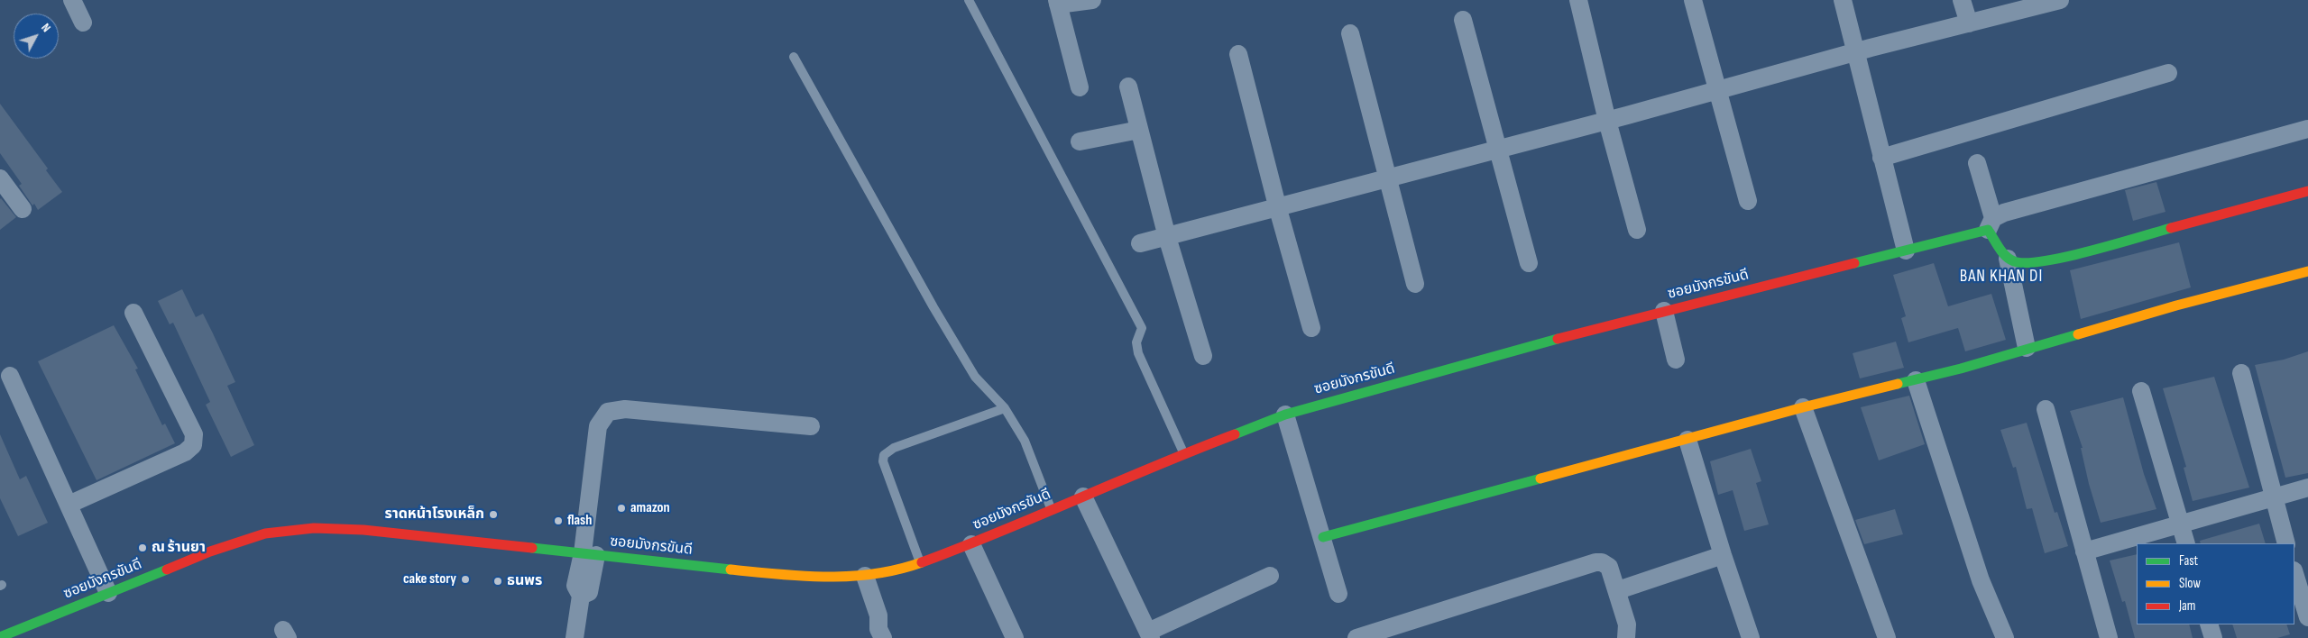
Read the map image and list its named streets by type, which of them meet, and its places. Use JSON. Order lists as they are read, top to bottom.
{
  "streets": {
    "street": ["ซอยมังกรขันดี"]
  },
  "districts": ["BAN KHAN DI"],
  "places": [
    "amazon",
    "ราดหน้าโรงเหล็ก",
    "flash",
    "ณ ร้านยา",
    "cake story",
    "ธนพร"
  ],
  "legend": ["Fast", "Slow", "Jam"],
  "north": "top right"
}
